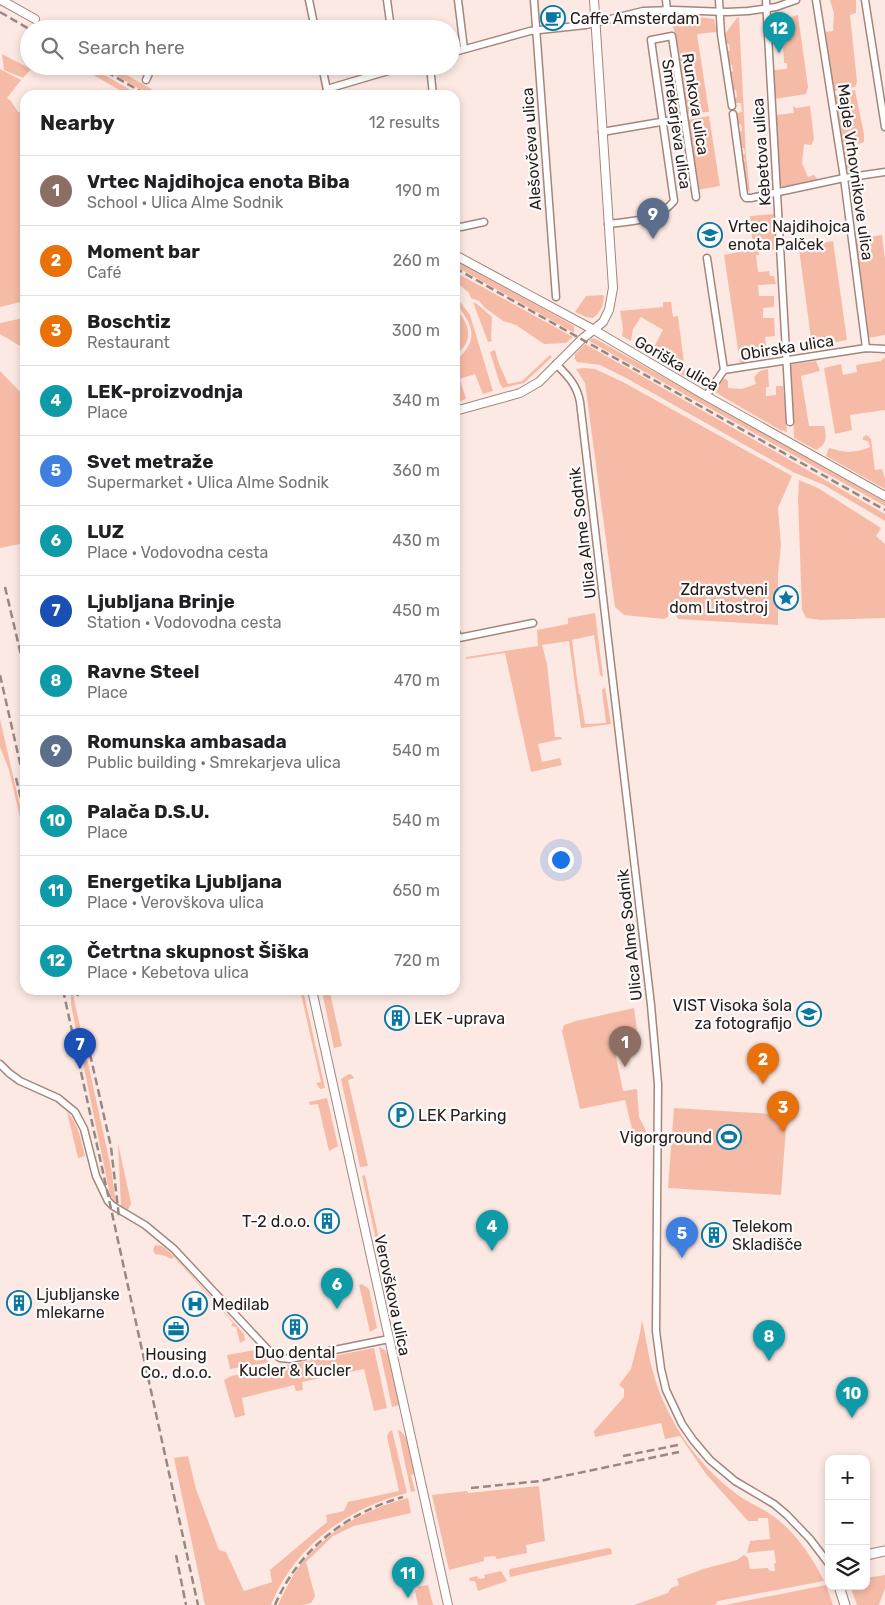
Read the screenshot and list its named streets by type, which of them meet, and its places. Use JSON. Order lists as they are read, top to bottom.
{
  "streets": {
    "street": [
      "Runkova ulica",
      "Smrekarjeva ulica",
      "Alešovčeva ulica",
      "Kebetova ulica",
      "Majde Vrhovnikove ulica",
      "Obirska ulica",
      "Goriška ulica",
      "Ulica Alme Sodnik",
      "Verovškova ulica"
    ]
  },
  "crossings": [
    ["Runkova ulica", "Smrekarjeva ulica"],
    ["Kebetova ulica", "Obirska ulica"],
    ["Majde Vrhovnikove ulica", "Obirska ulica"],
    ["Obirska ulica", "Goriška ulica"]
  ],
  "places": {
    "cafe": ["Caffe Amsterdam"],
    "school or university": ["Vrtec Najdihojca enota Palček", "VIST Visoka šola za fotografijo"],
    "place": ["Zdravstveni dom Litostroj"],
    "building": [
      "LEK -uprava",
      "T-2 d.o.o.",
      "Telekom Skladišče",
      "Ljubljanske mlekarne",
      "Duo dental Kucler & Kucler"
    ],
    "parking": ["LEK Parking"],
    "sports": ["Vigorground"],
    "hospital": ["Medilab"],
    "office": ["Housing Co., d.o.o."]
  },
  "page": {
    "pins": [
      "12",
      "9",
      "1",
      "7",
      "2",
      "3",
      "4",
      "5",
      "6",
      "8",
      "10",
      "11"
    ],
    "search": "Search here",
    "heading": ["Nearby", "12 results"],
    "list": [
      {
        "mark": "1",
        "name": "Vrtec Najdihojca enota Biba",
        "note": "School · Ulica Alme Sodnik",
        "value": "190 m"
      },
      {
        "mark": "2",
        "name": "Moment bar",
        "note": "Café",
        "value": "260 m"
      },
      {
        "mark": "3",
        "name": "Boschtiz",
        "note": "Restaurant",
        "value": "300 m"
      },
      {
        "mark": "4",
        "name": "LEK-proizvodnja",
        "note": "Place",
        "value": "340 m"
      },
      {
        "mark": "5",
        "name": "Svet metraže",
        "note": "Supermarket · Ulica Alme Sodnik",
        "value": "360 m"
      },
      {
        "mark": "6",
        "name": "LUZ",
        "note": "Place · Vodovodna cesta",
        "value": "430 m"
      },
      {
        "mark": "7",
        "name": "Ljubljana Brinje",
        "note": "Station · Vodovodna cesta",
        "value": "450 m"
      },
      {
        "mark": "8",
        "name": "Ravne Steel",
        "note": "Place",
        "value": "470 m"
      },
      {
        "mark": "9",
        "name": "Romunska ambasada",
        "note": "Public building · Smrekarjeva ulica",
        "value": "540 m"
      },
      {
        "mark": "10",
        "name": "Palača D.S.U.",
        "note": "Place",
        "value": "540 m"
      },
      {
        "mark": "11",
        "name": "Energetika Ljubljana",
        "note": "Place · Verovškova ulica",
        "value": "650 m"
      },
      {
        "mark": "12",
        "name": "Četrtna skupnost Šiška",
        "note": "Place · Kebetova ulica",
        "value": "720 m"
      }
    ],
    "map_buttons": ["+", "−"]
  }
}
